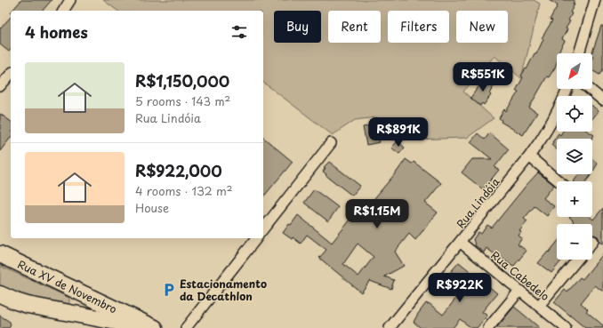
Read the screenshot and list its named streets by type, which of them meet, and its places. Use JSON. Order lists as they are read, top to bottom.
{
  "streets": {
    "main road": ["Rua XV de Novembro"],
    "street": ["Rua Lindóia", "Rua Cabedelo"]
  },
  "crossings": [
    ["Rua Lindóia", "Rua Cabedelo"]
  ],
  "places": {
    "parking": ["Estacionamento da Decathlon"]
  },
  "north": "bottom left",
  "page": {
    "chip": [
      "Buy",
      "Rent",
      "Filters",
      "New"
    ],
    "heading": "4 homes",
    "map_buttons": ["+", "−"],
    "list": [
      {
        "name": "R$1,150,000",
        "note": "5 rooms · 143 m² · Rua Lindóia"
      },
      {
        "name": "R$922,000",
        "note": "4 rooms · 132 m² · House"
      }
    ],
    "price": [
      "R$551K",
      "R$891K",
      "R$1.15M",
      "R$922K"
    ]
  }
}
